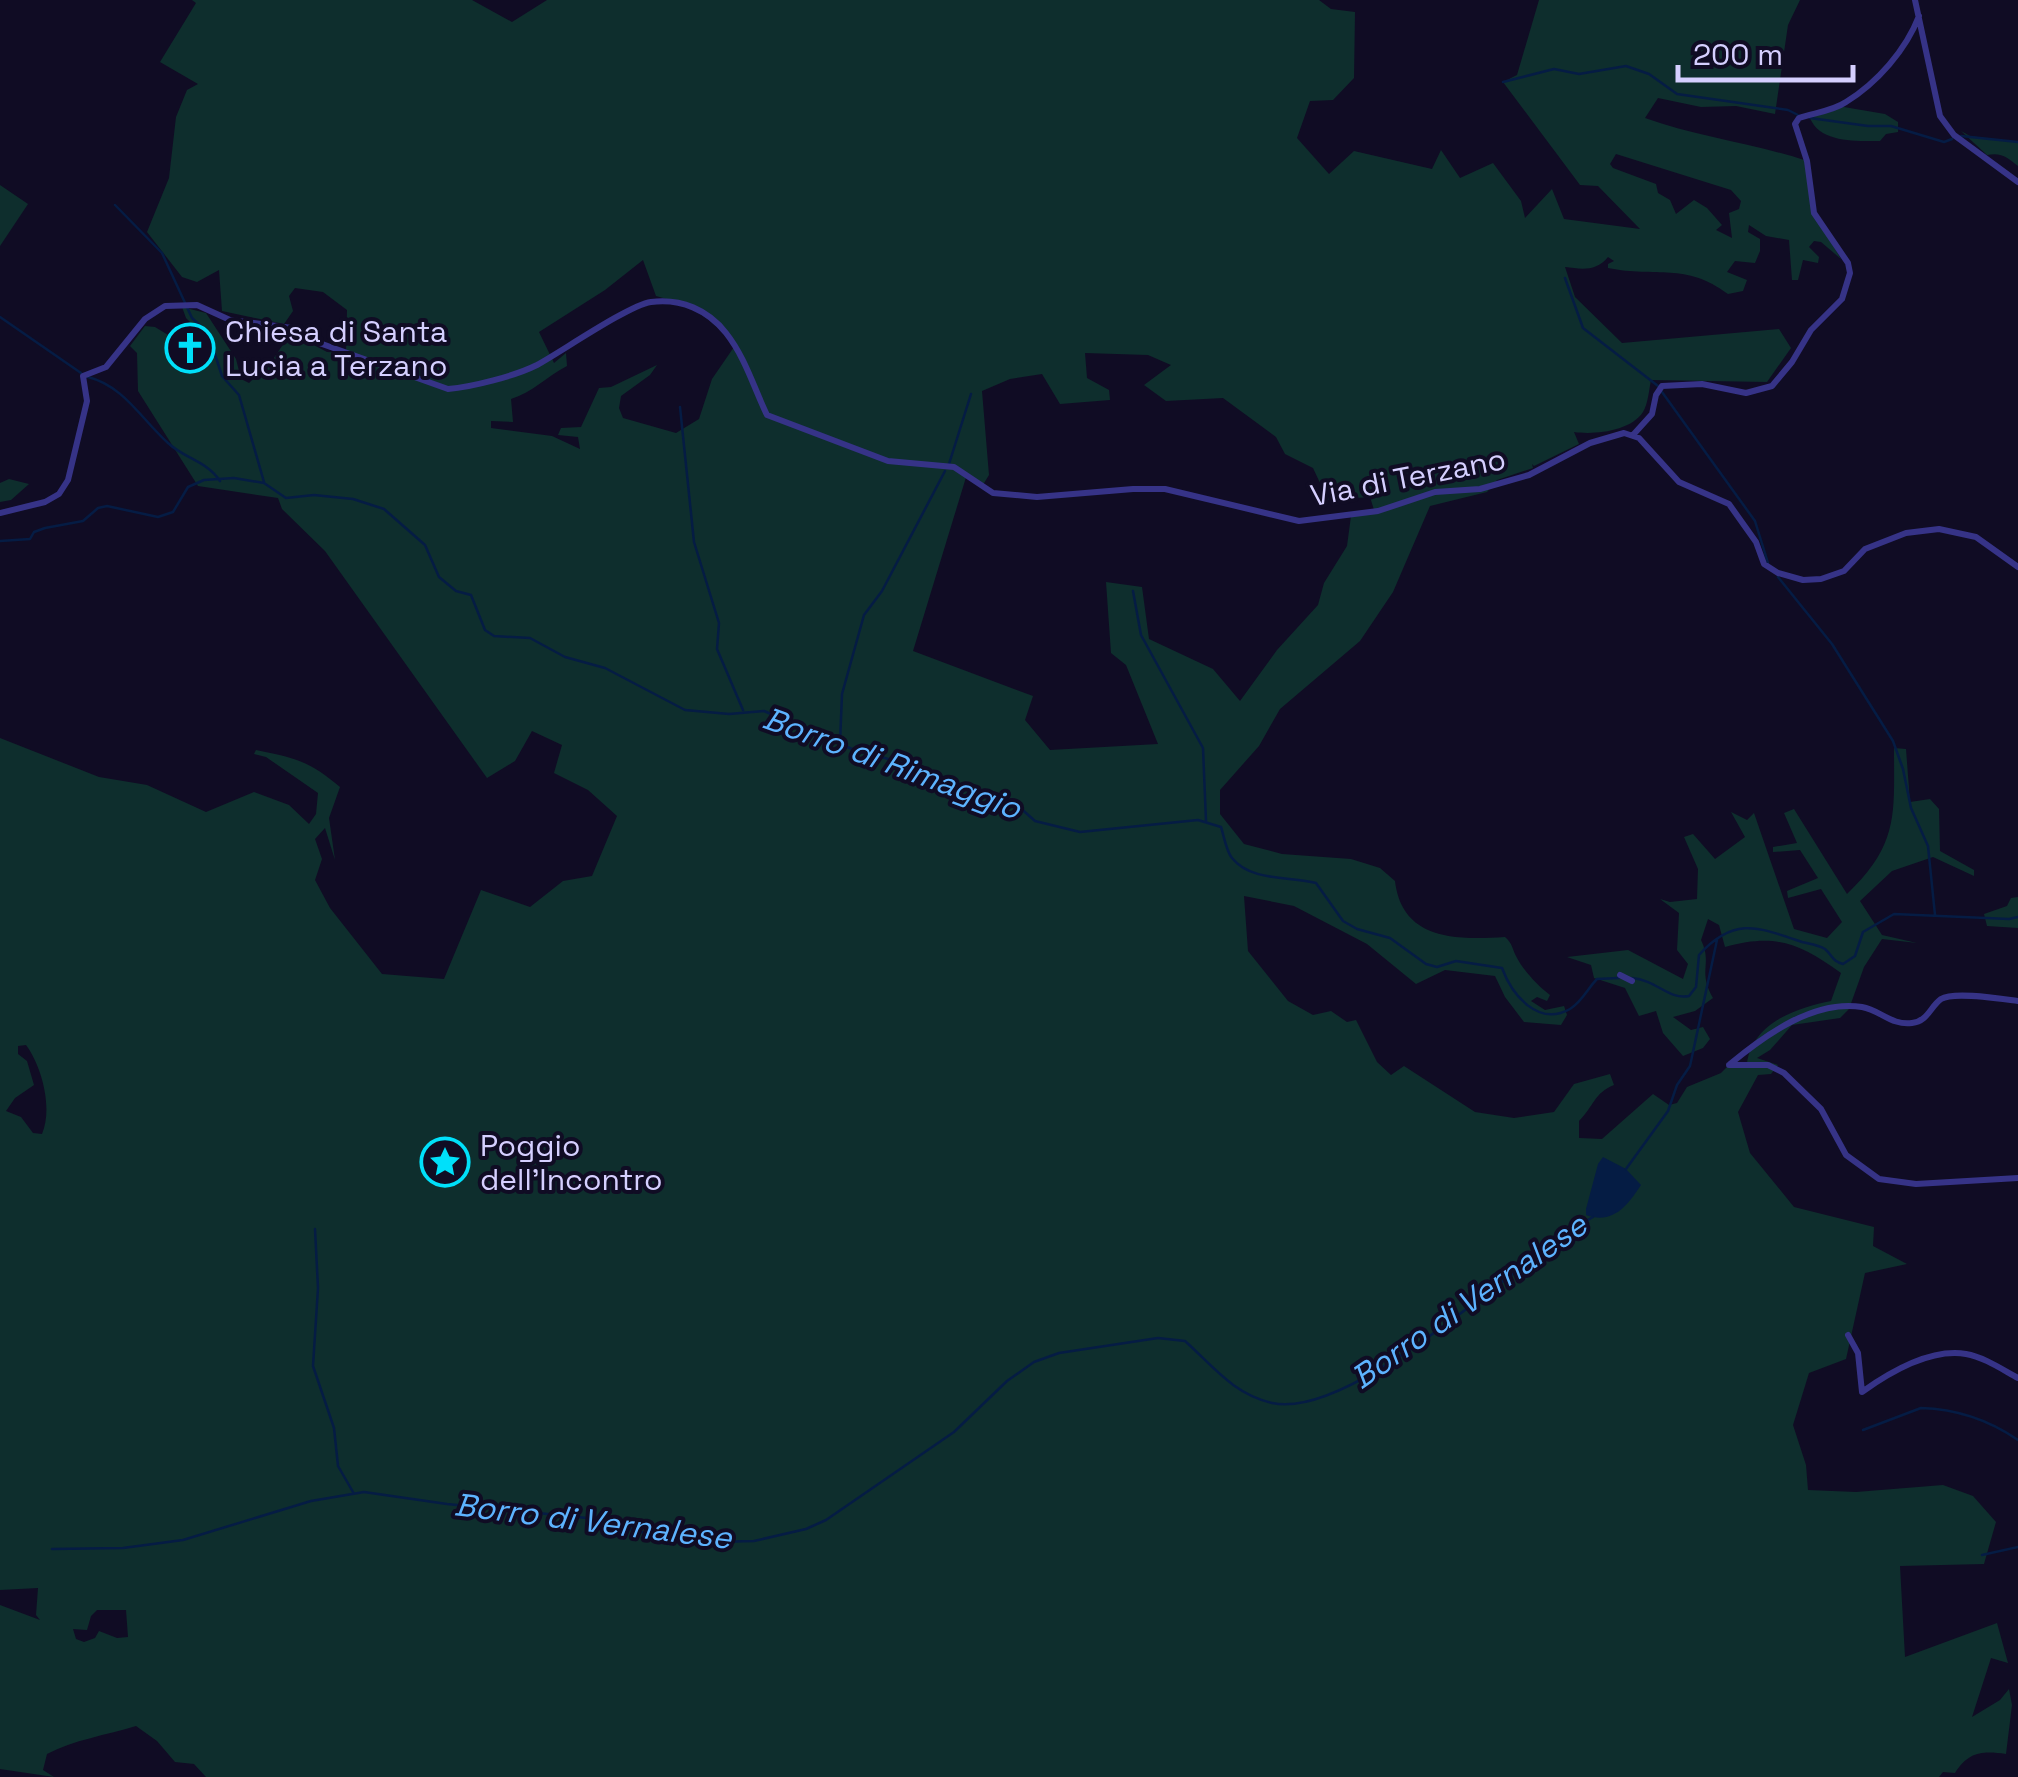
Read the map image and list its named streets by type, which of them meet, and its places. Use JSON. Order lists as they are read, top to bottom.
{
  "streets": {
    "street": ["Via di Terzano"]
  },
  "water": ["Borro di Rimaggio", "Borro di Vernalese"],
  "places": {
    "church": ["Chiesa di Santa Lucia a Terzano"],
    "place": ["Poggio dell'Incontro"]
  },
  "scale_bar": "200 m"
}
